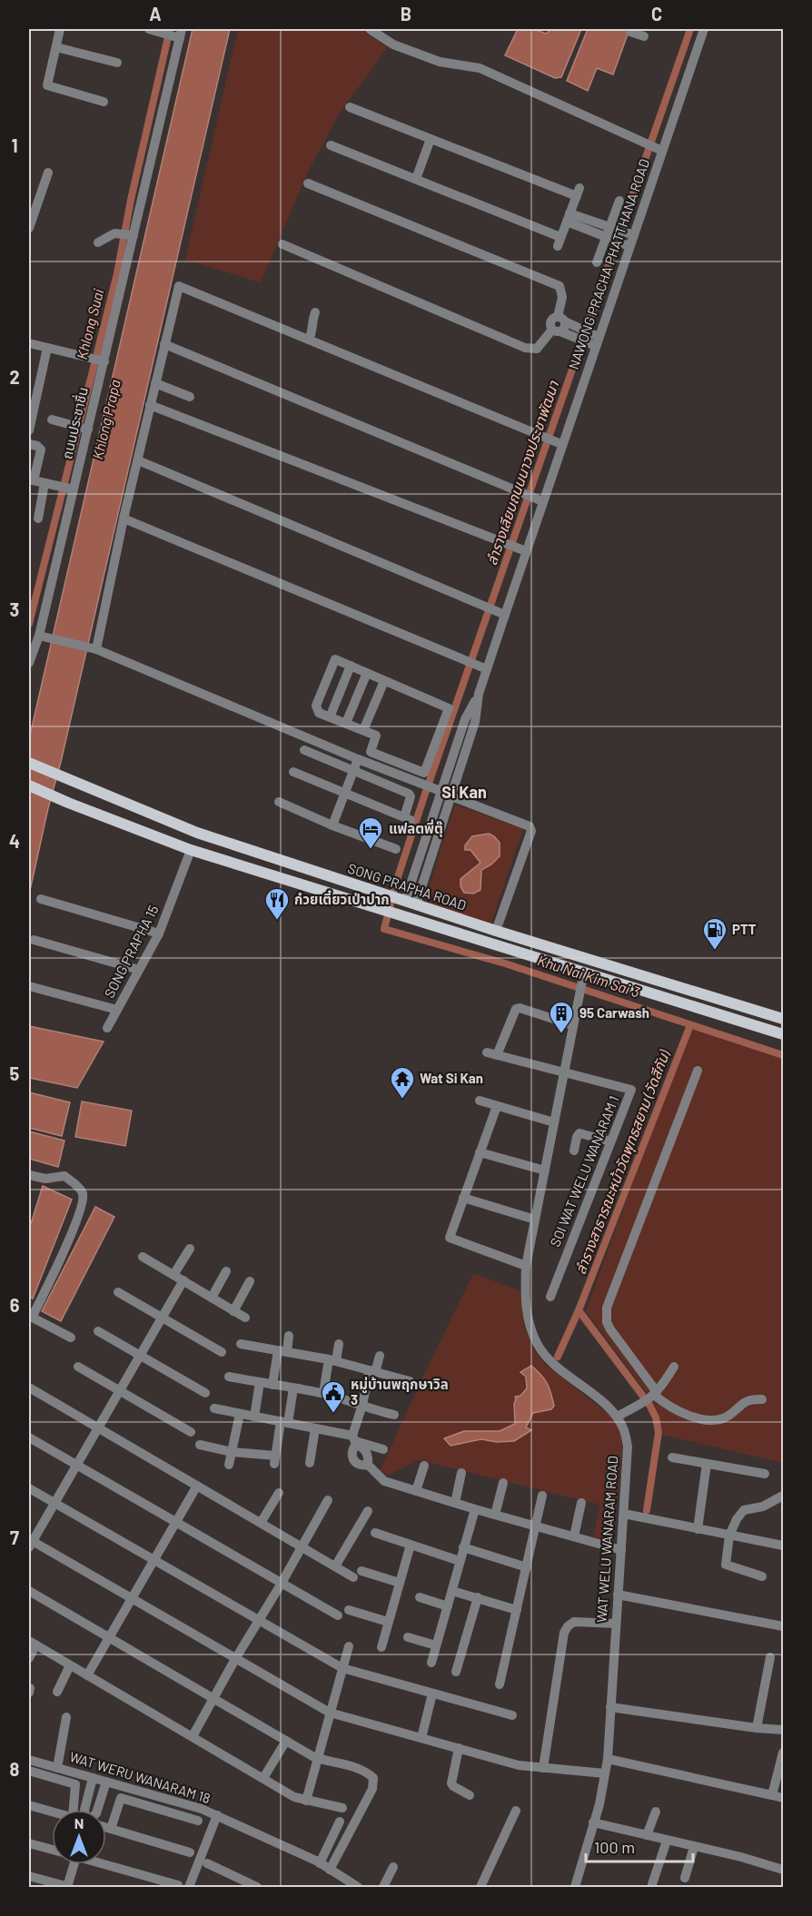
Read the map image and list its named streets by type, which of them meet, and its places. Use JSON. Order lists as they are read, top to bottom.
{
  "streets": {
    "main road": ["SONG PRAPHA ROAD"],
    "street": [
      "NAWONG PRACHA PHATTHANA ROAD",
      "ถนนประชาชื่น",
      "SONG PRAPHA 15",
      "SOI WAT WELU WANARAM 1",
      "WAT WELU WANARAM ROAD",
      "WAT WERU WANARAM 18"
    ]
  },
  "crossings": [
    ["NAWONG PRACHA PHATTHANA ROAD", "SONG PRAPHA ROAD"],
    ["SONG PRAPHA ROAD", "SONG PRAPHA 15"],
    ["SONG PRAPHA ROAD", "WAT WELU WANARAM ROAD"],
    ["SOI WAT WELU WANARAM 1", "WAT WELU WANARAM ROAD"]
  ],
  "districts": ["Si Kan"],
  "water": [
    "Khlong Suai",
    "Khlong Prapa",
    "ลำรางเลียบถนนนาวงประชาพัฒนา",
    "Khu Nai Kim Sai 3",
    "ลำรางสาธารณะหน้าวัดพุทธสยาม (วัดสีกัน)"
  ],
  "places": {
    "hotel": ["แฟลตพี่ตุ๊"],
    "restaurant": ["ก๋วยเตี๋ยวเป่าปาก"],
    "fuel station": ["PTT"],
    "building": ["95 Carwash"],
    "temple": ["Wat Si Kan"],
    "public building": ["หมู่บ้านพฤกษาวิล 3"]
  },
  "scale_bar": "100 m",
  "north": "top",
  "grid": {
    "columns": ["A", "B", "C"],
    "rows": [
      "1",
      "2",
      "3",
      "4",
      "5",
      "6",
      "7",
      "8"
    ]
  }
}
